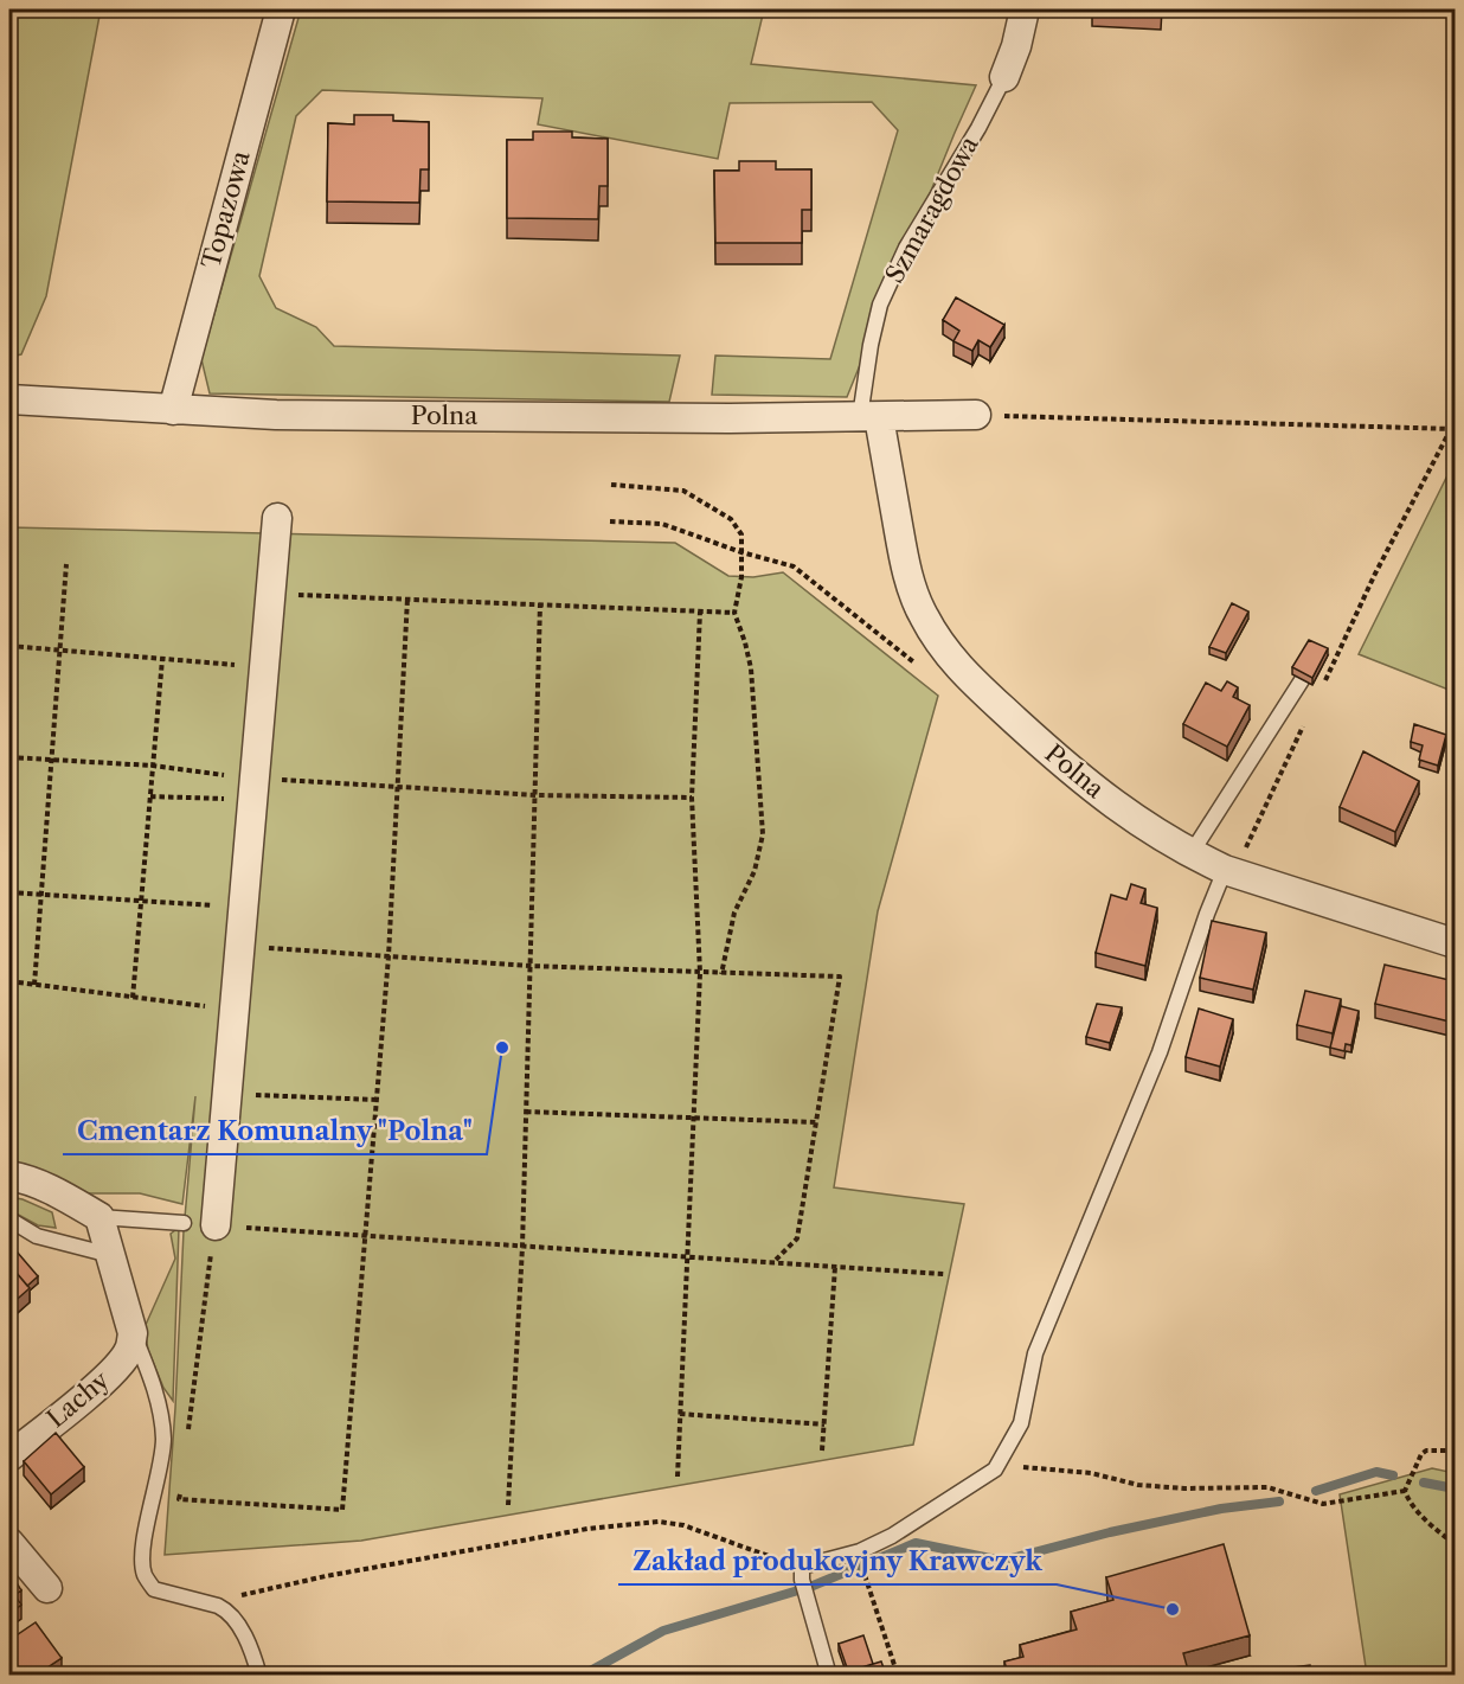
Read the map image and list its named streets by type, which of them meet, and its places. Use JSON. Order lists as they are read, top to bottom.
{
  "streets": {
    "street": [
      "Topazowa",
      "Szmaragdowa",
      "Polna",
      "Lachy"
    ]
  },
  "crossings": [
    ["Topazowa", "Polna"],
    ["Szmaragdowa", "Polna"]
  ],
  "places": ["Cmentarz Komunalny \"Polna\"", "Zakład produkcyjny Krawczyk"]
}
